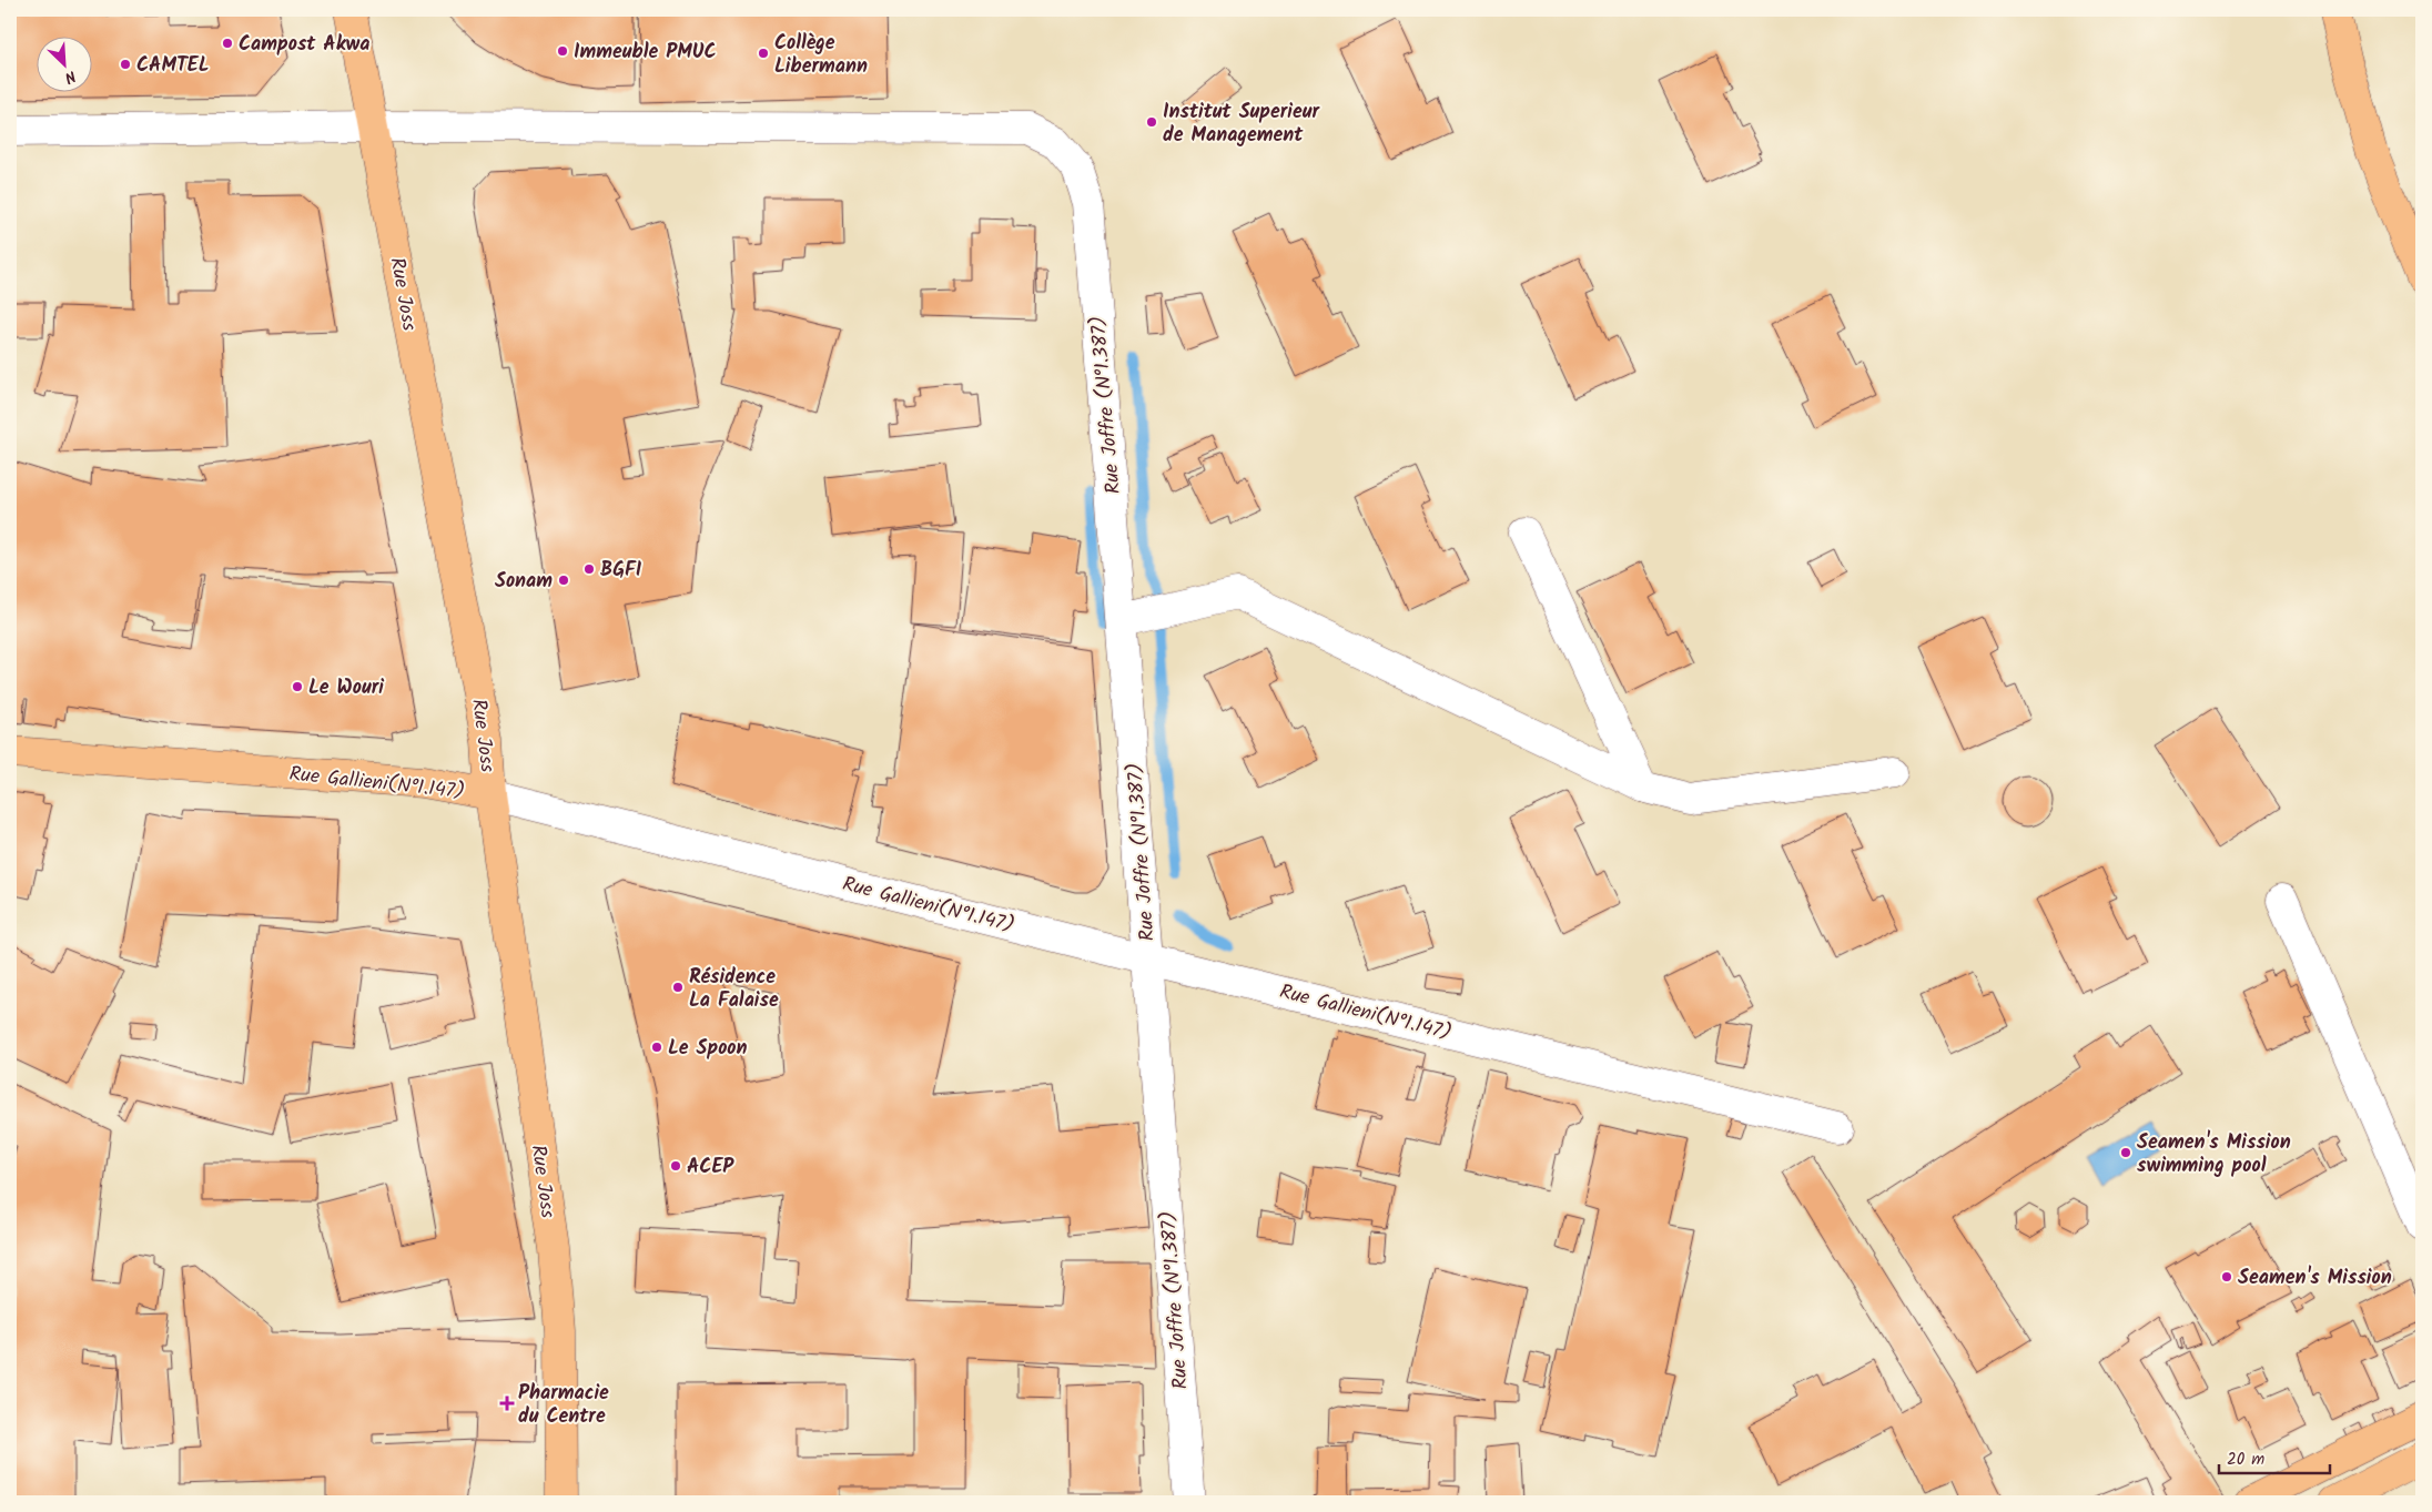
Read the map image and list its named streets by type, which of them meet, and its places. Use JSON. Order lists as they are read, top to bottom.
{
  "streets": {
    "main road": ["Rue Joss", "Rue Gallieni(N°1.147)"],
    "street": ["Rue Joffre (N°1.387)"]
  },
  "crossings": [
    ["Rue Joss", "Rue Joffre (N°1.387)"],
    ["Rue Joss", "Rue Gallieni(N°1.147)"],
    ["Rue Joffre (N°1.387)", "Rue Gallieni(N°1.147)"]
  ],
  "places": {
    "other": [
      "Campost Akwa",
      "Immeuble PMUC",
      "Collège Libermann",
      "CAMTEL",
      "Institut Superieur de Management",
      "BGFI",
      "Sonam",
      "Le Wouri",
      "Résidence La Falaise",
      "Le Spoon",
      "Seamen's Mission swimming pool",
      "ACEP",
      "Seamen's Mission"
    ],
    "health": ["Pharmacie du Centre"]
  },
  "scale_bar": "20 m",
  "north": "bottom right"
}
